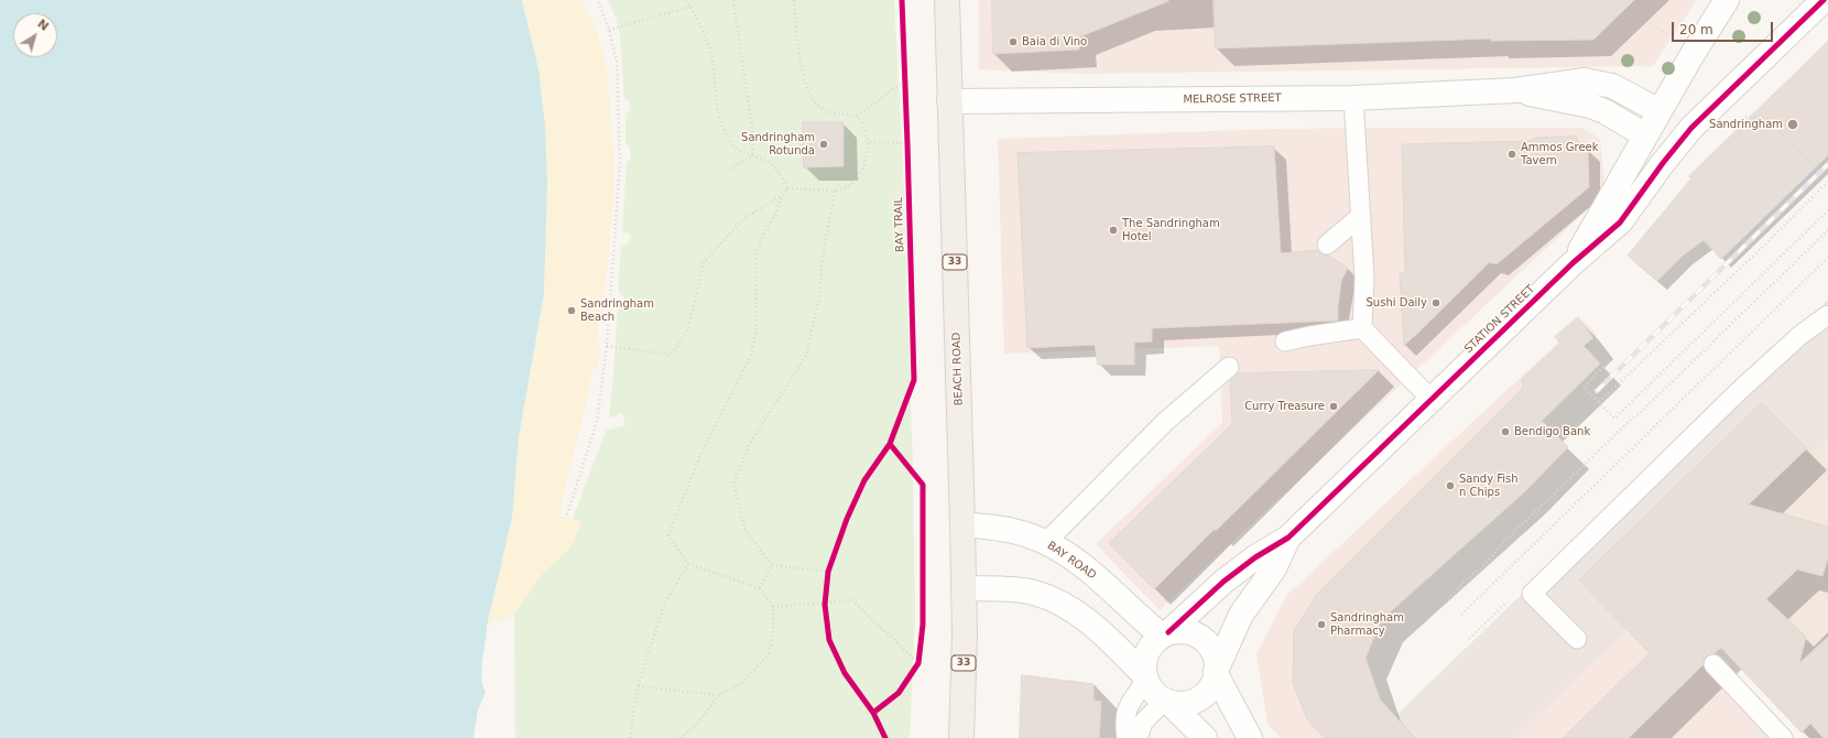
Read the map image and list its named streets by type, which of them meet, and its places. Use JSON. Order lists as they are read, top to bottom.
{
  "streets": {
    "main road": ["33", "BEACH ROAD"],
    "street": ["MELROSE STREET", "STATION STREET", "BAY ROAD"],
    "cycle path": ["BAY TRAIL"]
  },
  "crossings": [
    ["MELROSE STREET", "STATION STREET"],
    ["MELROSE STREET", "BEACH ROAD"],
    ["STATION STREET", "BAY ROAD"],
    ["BEACH ROAD", "BAY ROAD"]
  ],
  "places": [
    "Baia di Vino",
    "Sandringham",
    "Sandringham Rotunda",
    "Ammos Greek Tavern",
    "The Sandringham Hotel",
    "Sushi Daily",
    "Sandringham Beach",
    "Curry Treasure",
    "Bendigo Bank",
    "Sandy Fish n Chips",
    "Sandringham Pharmacy"
  ],
  "scale_bar": "20 m",
  "north": "top right"
}
